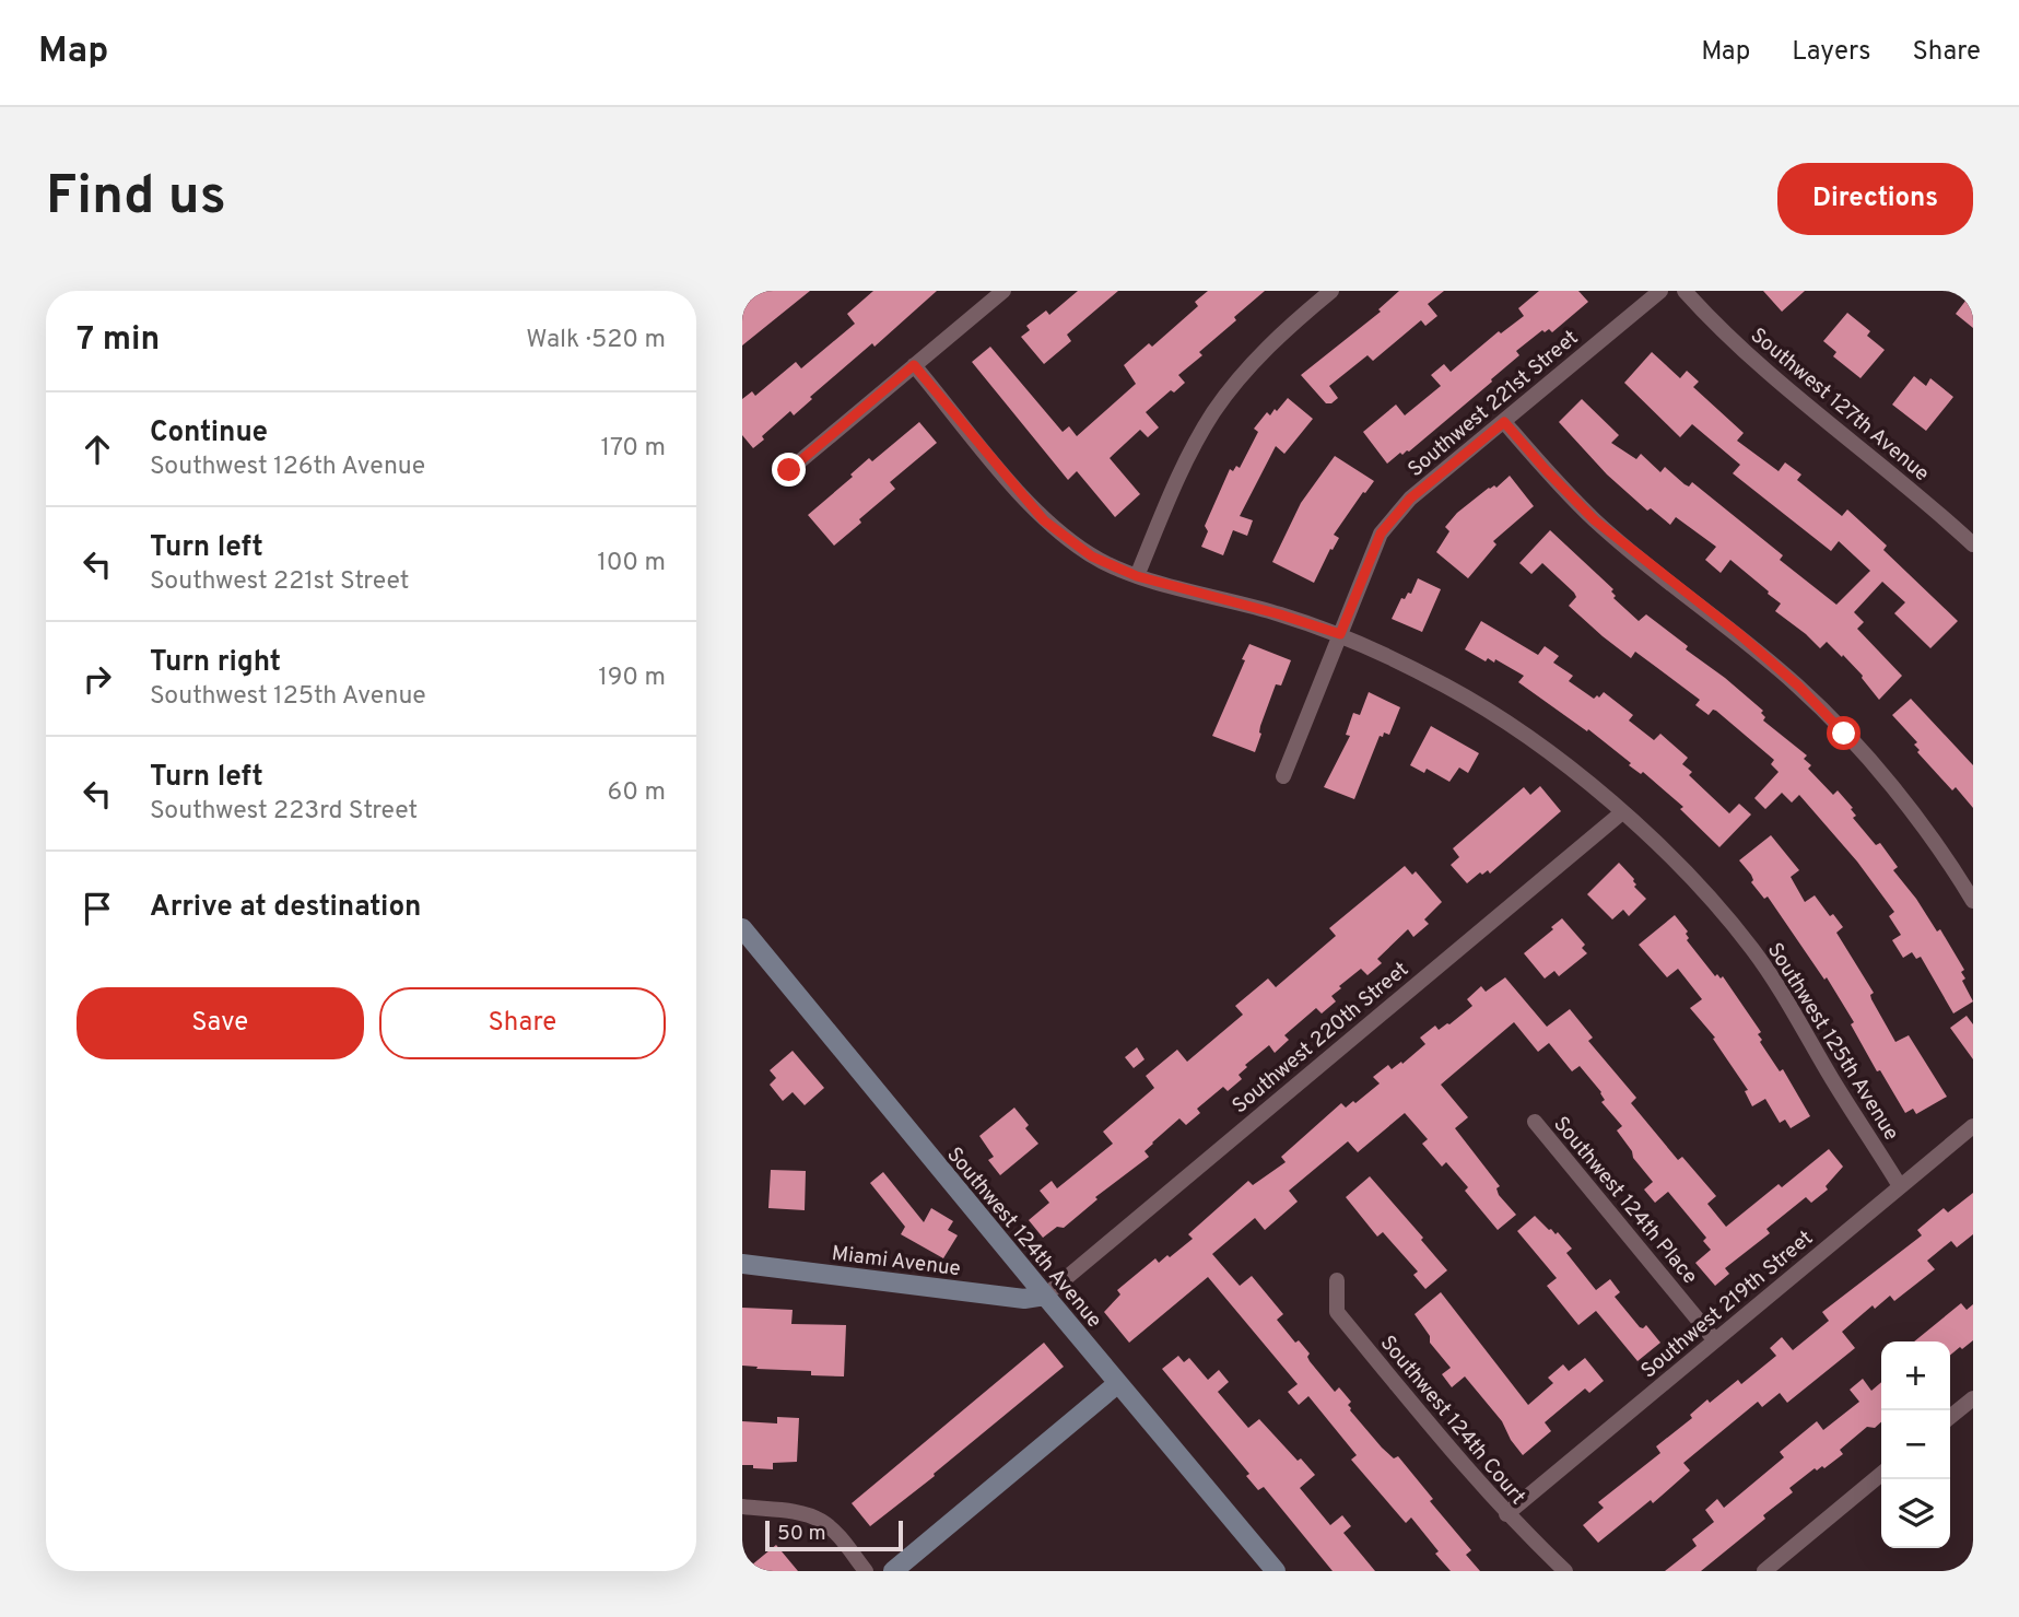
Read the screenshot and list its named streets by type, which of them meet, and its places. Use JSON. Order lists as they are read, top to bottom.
{
  "streets": {
    "street": [
      "Southwest 221st Street",
      "Southwest 127th Avenue",
      "Southwest 220th Street",
      "Southwest 125th Avenue",
      "Southwest 124th Place",
      "Southwest 124th Avenue",
      "Miami Avenue",
      "Southwest 219th Street",
      "Southwest 124th Court"
    ]
  },
  "crossings": [
    ["Southwest 221st Street", "Southwest 125th Avenue"],
    ["Southwest 220th Street", "Southwest 125th Avenue"],
    ["Southwest 220th Street", "Southwest 124th Avenue"],
    ["Southwest 220th Street", "Miami Avenue"],
    ["Southwest 125th Avenue", "Southwest 219th Street"],
    ["Southwest 124th Place", "Southwest 219th Street"],
    ["Southwest 124th Avenue", "Miami Avenue"],
    ["Southwest 219th Street", "Southwest 124th Court"]
  ],
  "scale_bar": "50 m",
  "page": {
    "header": "Map",
    "nav": ["Map", "Layers", "Share"],
    "buttons": [
      "Directions",
      ["Save", "Share"]
    ],
    "title": "Find us",
    "heading": ["7 min", "Walk · 520 m"],
    "list": [
      ["Continue", "Southwest 126th Avenue", "170 m"],
      ["Turn left", "Southwest 221st Street", "100 m"],
      ["Turn right", "Southwest 125th Avenue", "190 m"],
      ["Turn left", "Southwest 223rd Street", "60 m"],
      "Arrive at destination"
    ],
    "map_buttons": ["+", "−"],
    "scale": "50 m"
  }
}
